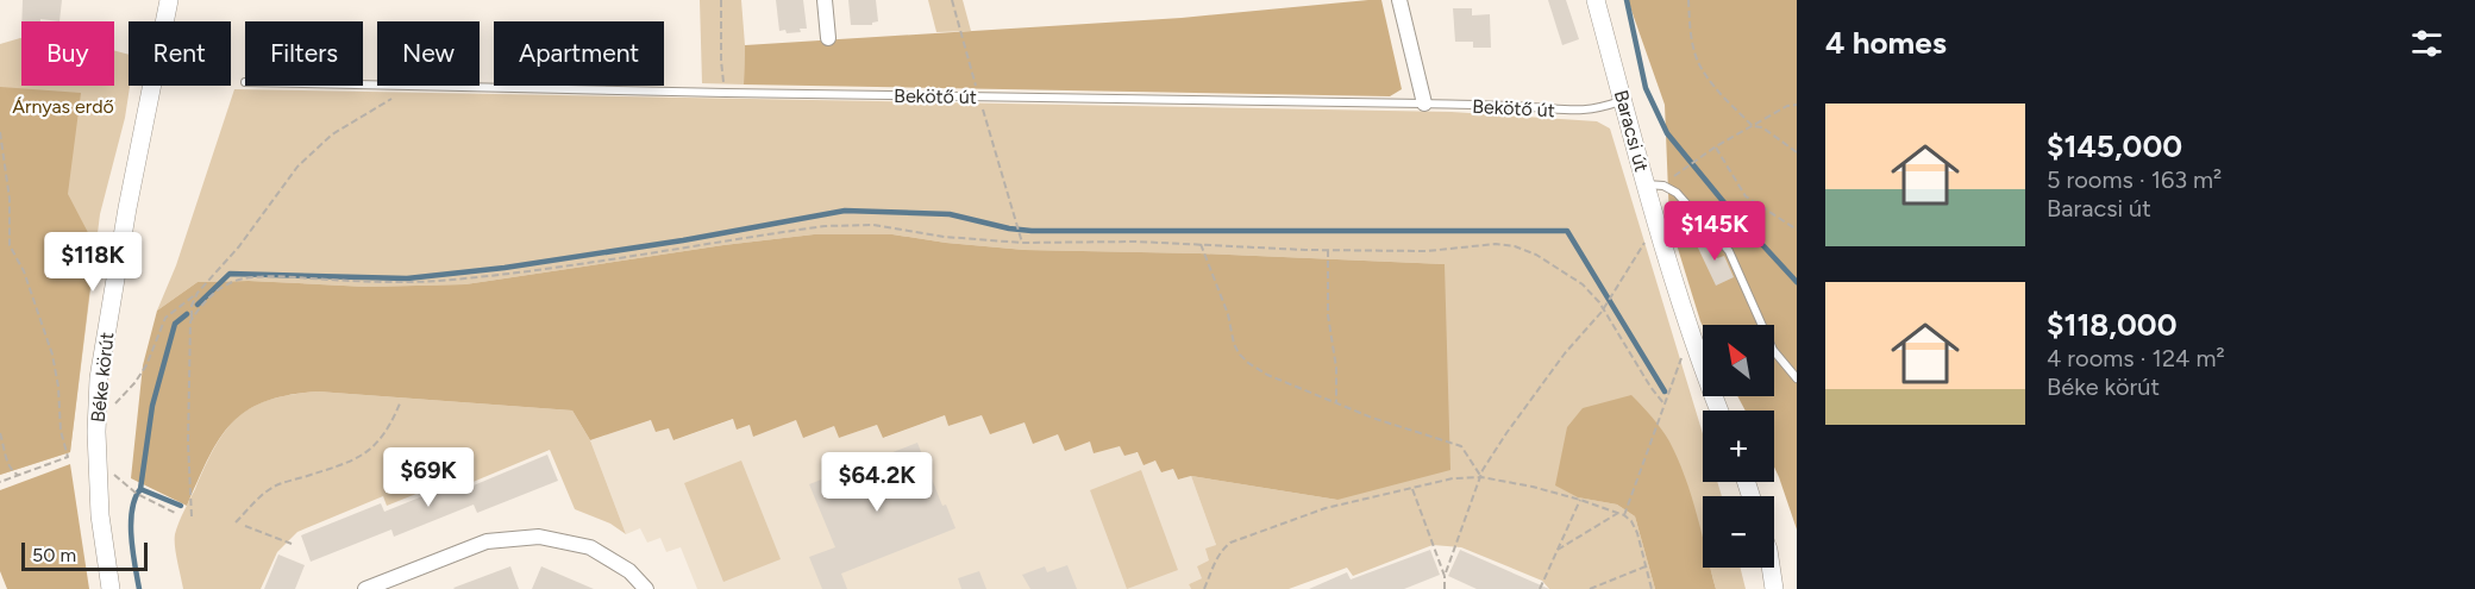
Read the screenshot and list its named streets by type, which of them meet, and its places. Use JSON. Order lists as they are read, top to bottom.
{
  "streets": {
    "street": ["Baracsi út", "Béke körút"],
    "lane": ["Bekötő út"]
  },
  "crossings": [
    ["Bekötő út", "Baracsi út"]
  ],
  "parks": ["Árnyas erdő"],
  "scale_bar": "50 m",
  "north": "top left",
  "page": {
    "heading": "4 homes",
    "chip": [
      "Buy",
      "Rent",
      "Filters",
      "New",
      "Apartment"
    ],
    "list": [
      {
        "name": "$145,000",
        "note": "5 rooms · 163 m² · Baracsi út"
      },
      {
        "name": "$118,000",
        "note": "4 rooms · 124 m² · Béke körút"
      }
    ],
    "price": [
      "$145K",
      "$118K",
      "$69K",
      "$64.2K"
    ],
    "map_buttons": ["+", "−"],
    "scale": "50 m"
  }
}
